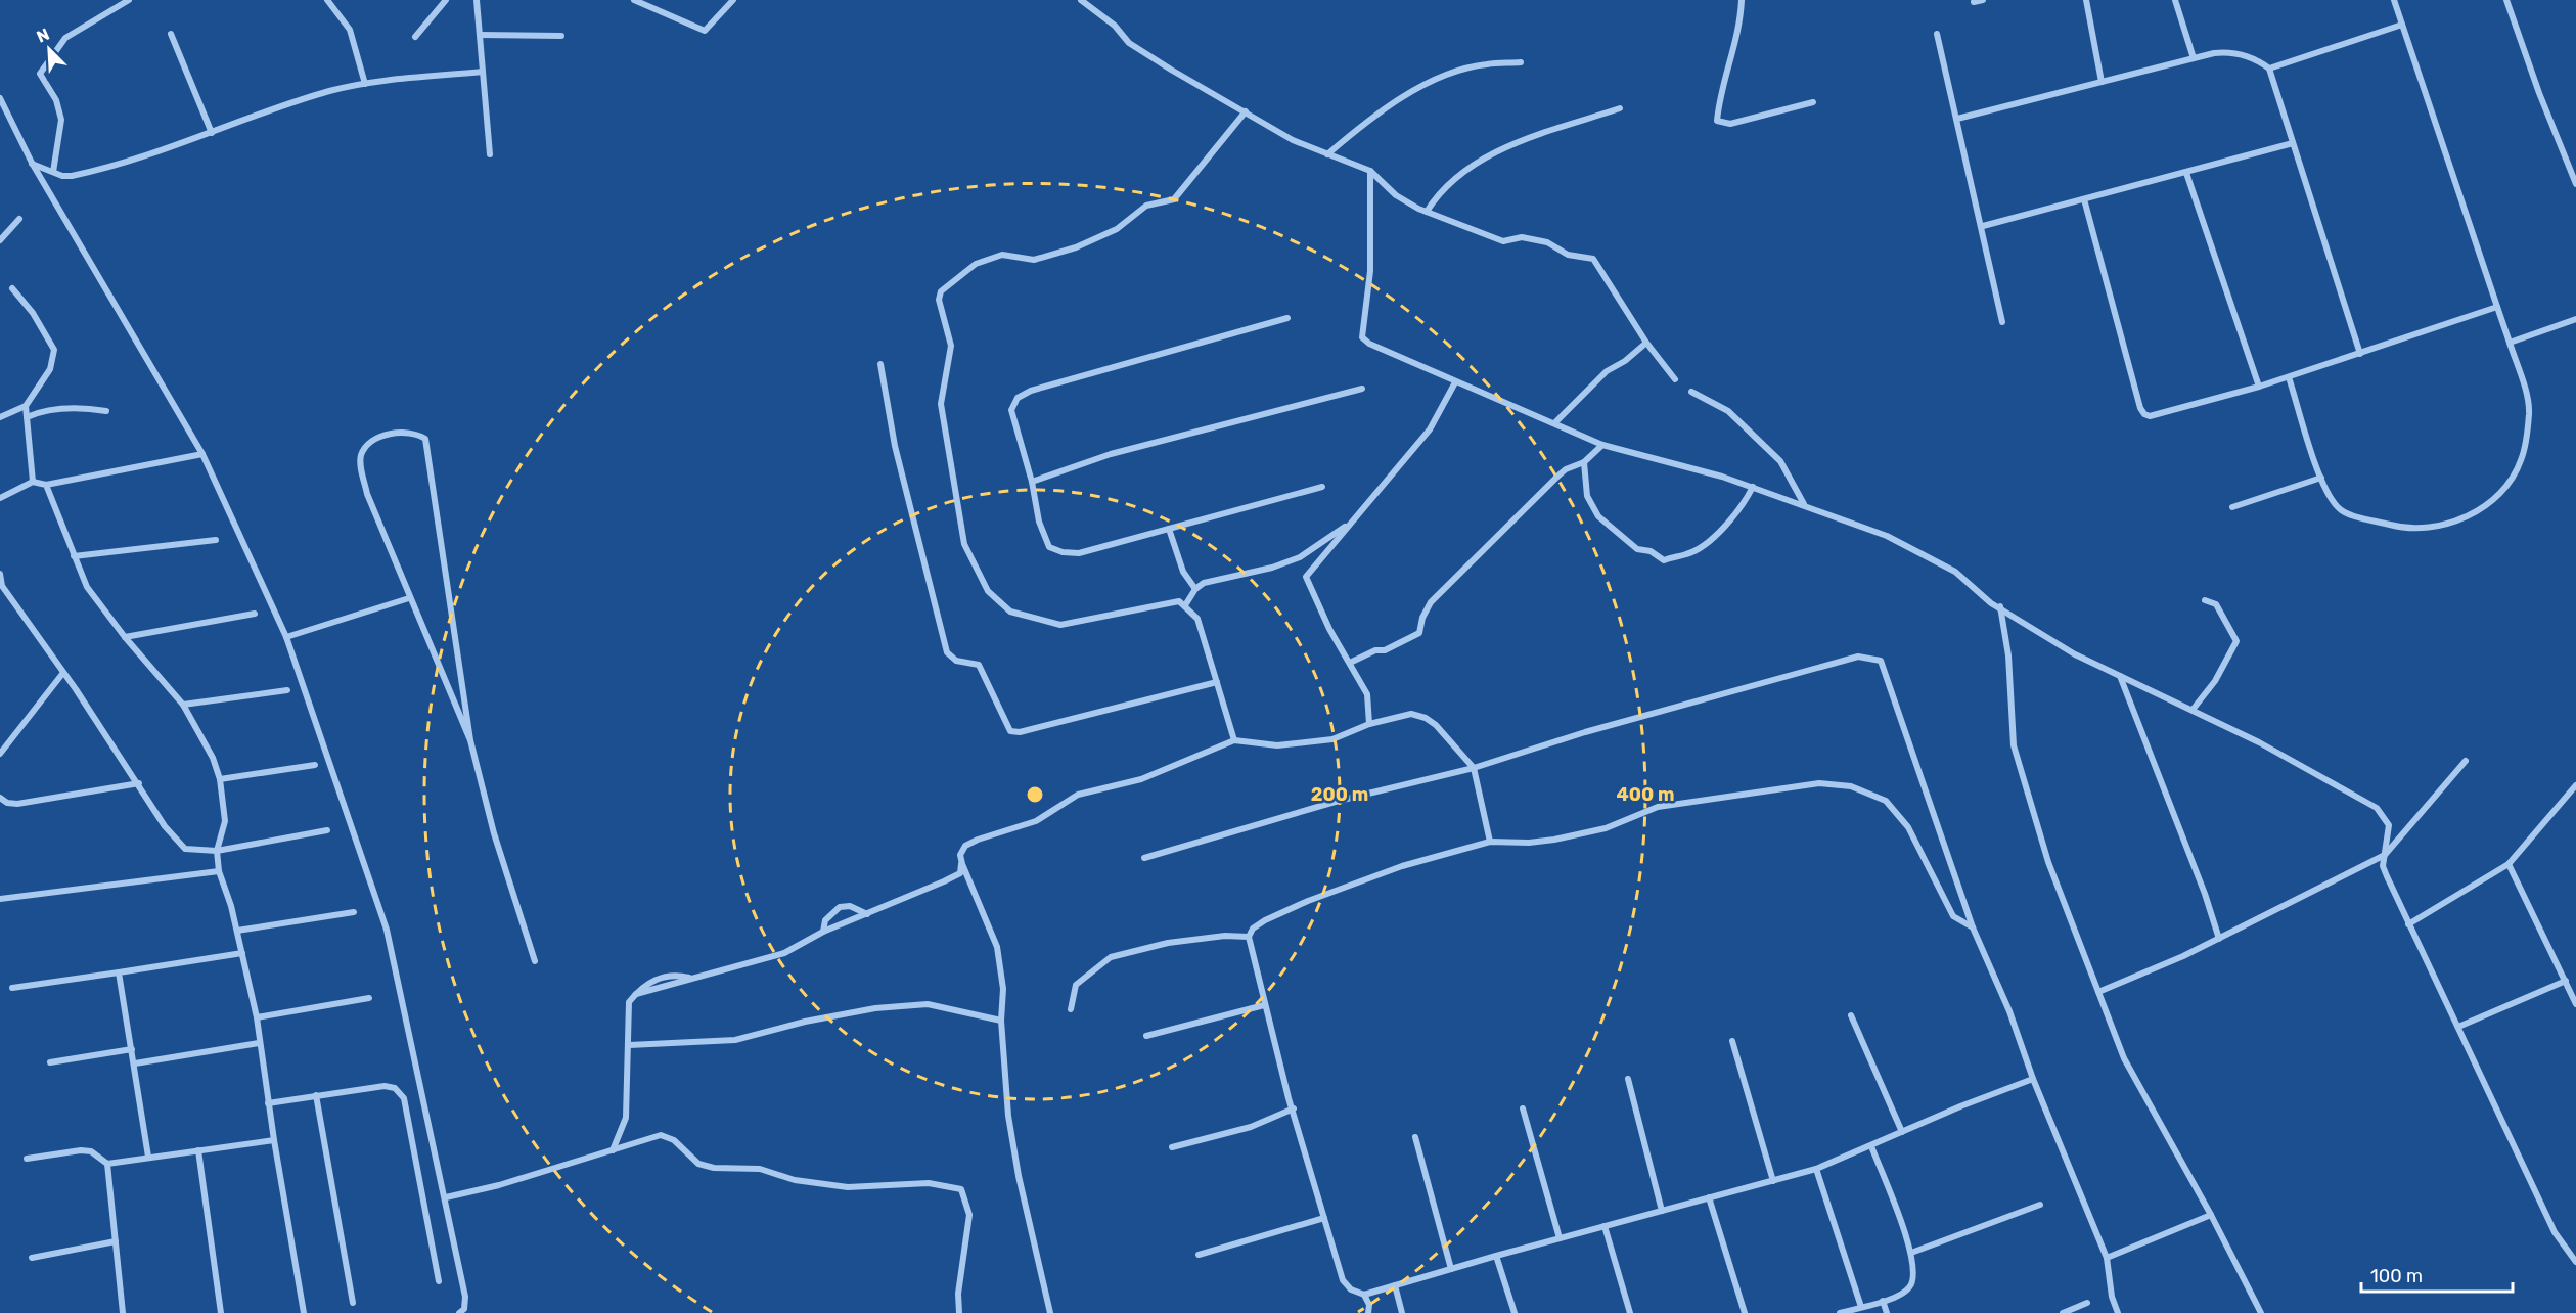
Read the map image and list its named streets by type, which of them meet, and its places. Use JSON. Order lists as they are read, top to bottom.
{
  "scale_bar": "100 m",
  "north": "top left",
  "rings": ["200 m", "400 m"]
}
